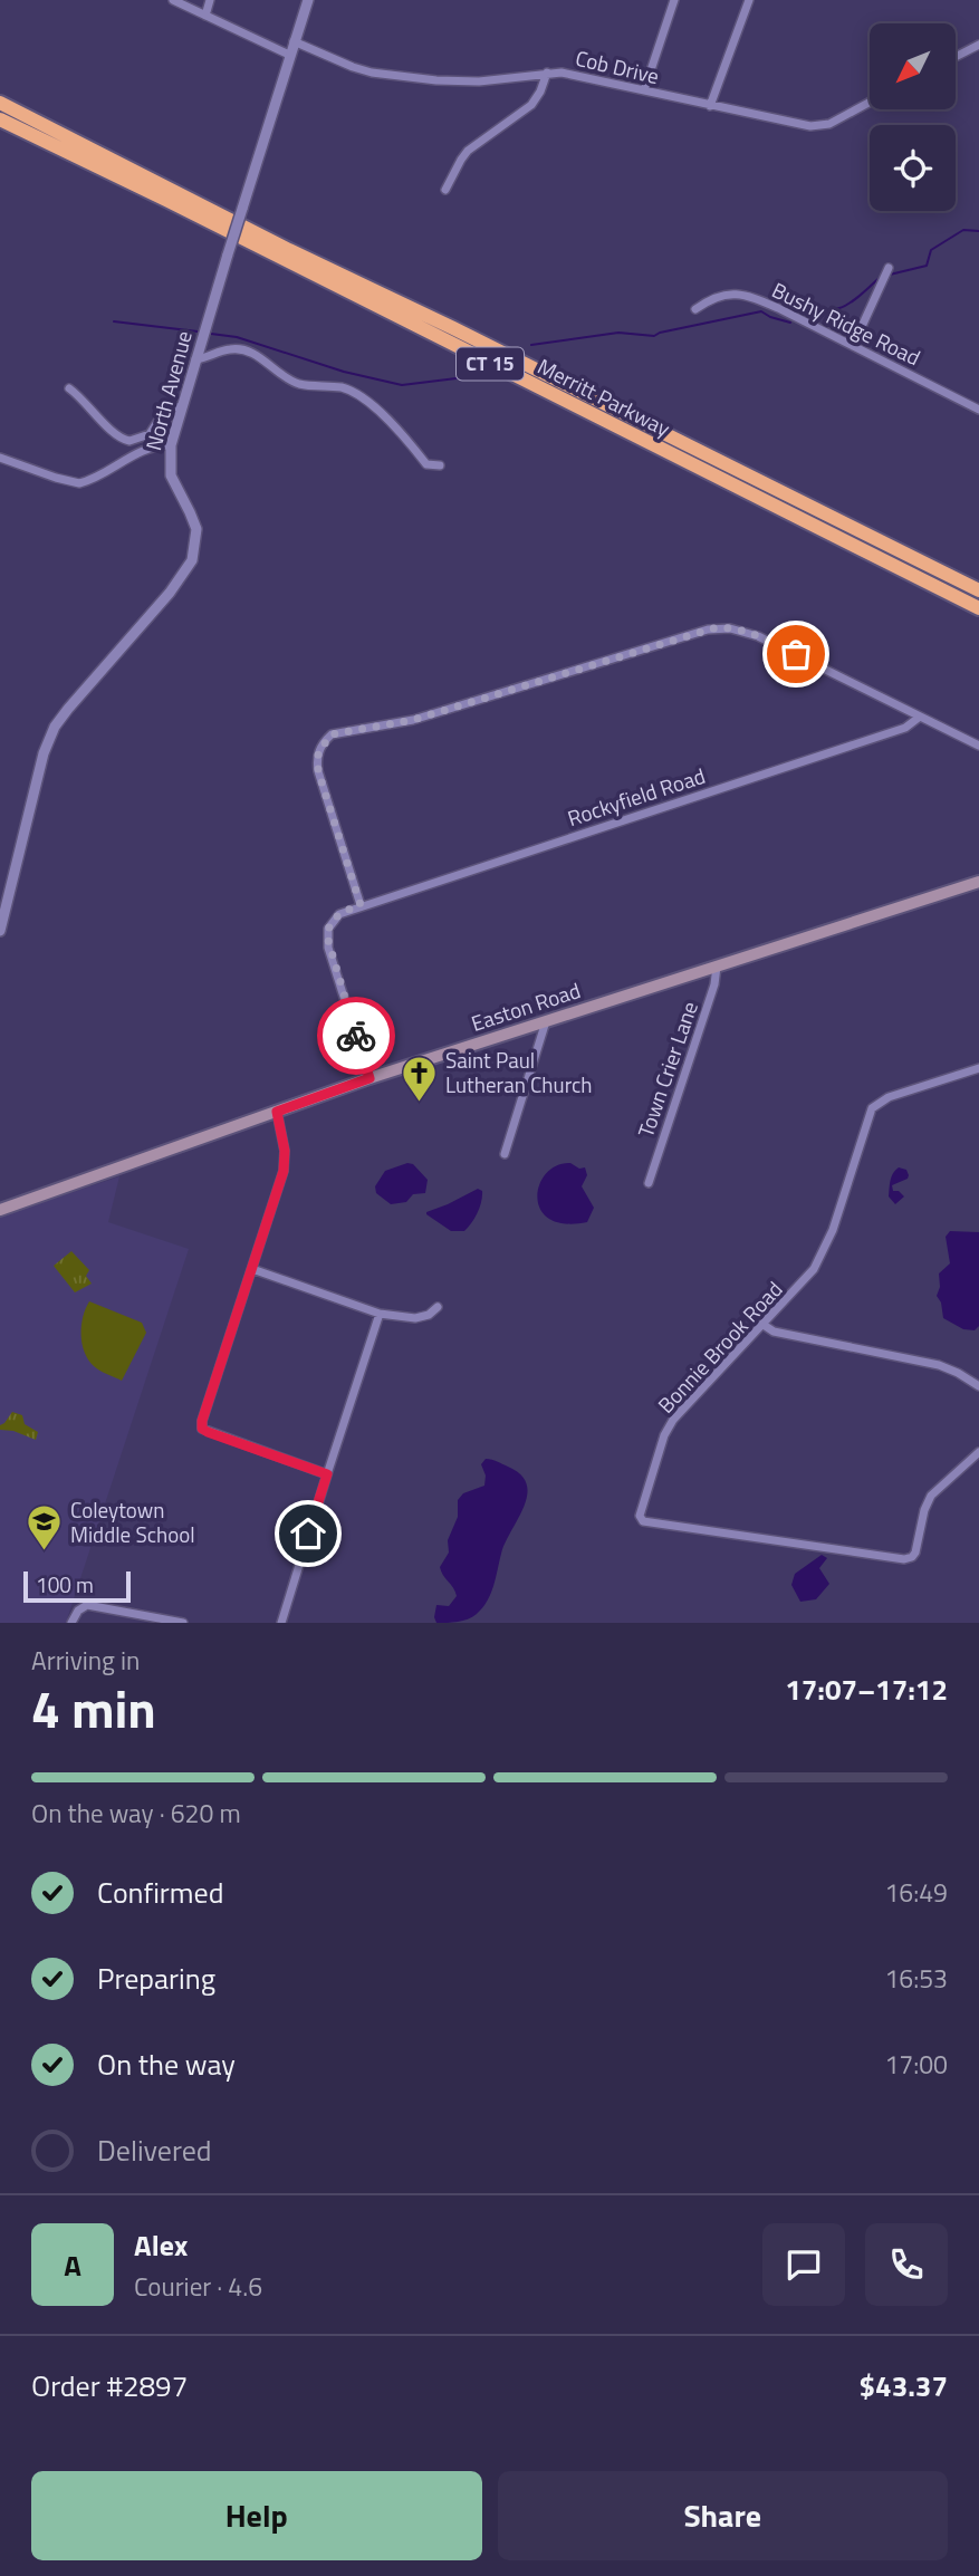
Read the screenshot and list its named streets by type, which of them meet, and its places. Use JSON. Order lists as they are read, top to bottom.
{
  "streets": {
    "highway": ["CT 15", "Merritt Parkway"],
    "main road": ["Easton Road"],
    "street": [
      "Cob Drive",
      "Bushy Ridge Road",
      "North Avenue",
      "Rockyfield Road",
      "Town Crier Lane",
      "Bonnie Brook Road"
    ]
  },
  "crossings": [
    ["Cob Drive", "North Avenue"],
    ["Rockyfield Road", "Easton Road"],
    ["Easton Road", "Town Crier Lane"]
  ],
  "places": {
    "church": ["Saint Paul Lutheran Church"],
    "school or university": ["Coleytown Middle School"]
  },
  "scale_bar": "100 m",
  "north": "bottom left",
  "page": {
    "scale": "100 m",
    "heading": ["4 min", "Arriving in", "17:07–17:12"],
    "panel": [
      "Alex",
      "Courier · 4.6",
      "Order #2897",
      "$43.37"
    ],
    "bar": "On the way · 620 m",
    "list": [
      ["Confirmed", "16:49"],
      ["Preparing", "16:53"],
      ["On the way", "17:00"],
      "Delivered"
    ],
    "round": "A",
    "buttons": ["Help", "Share"]
  }
}
